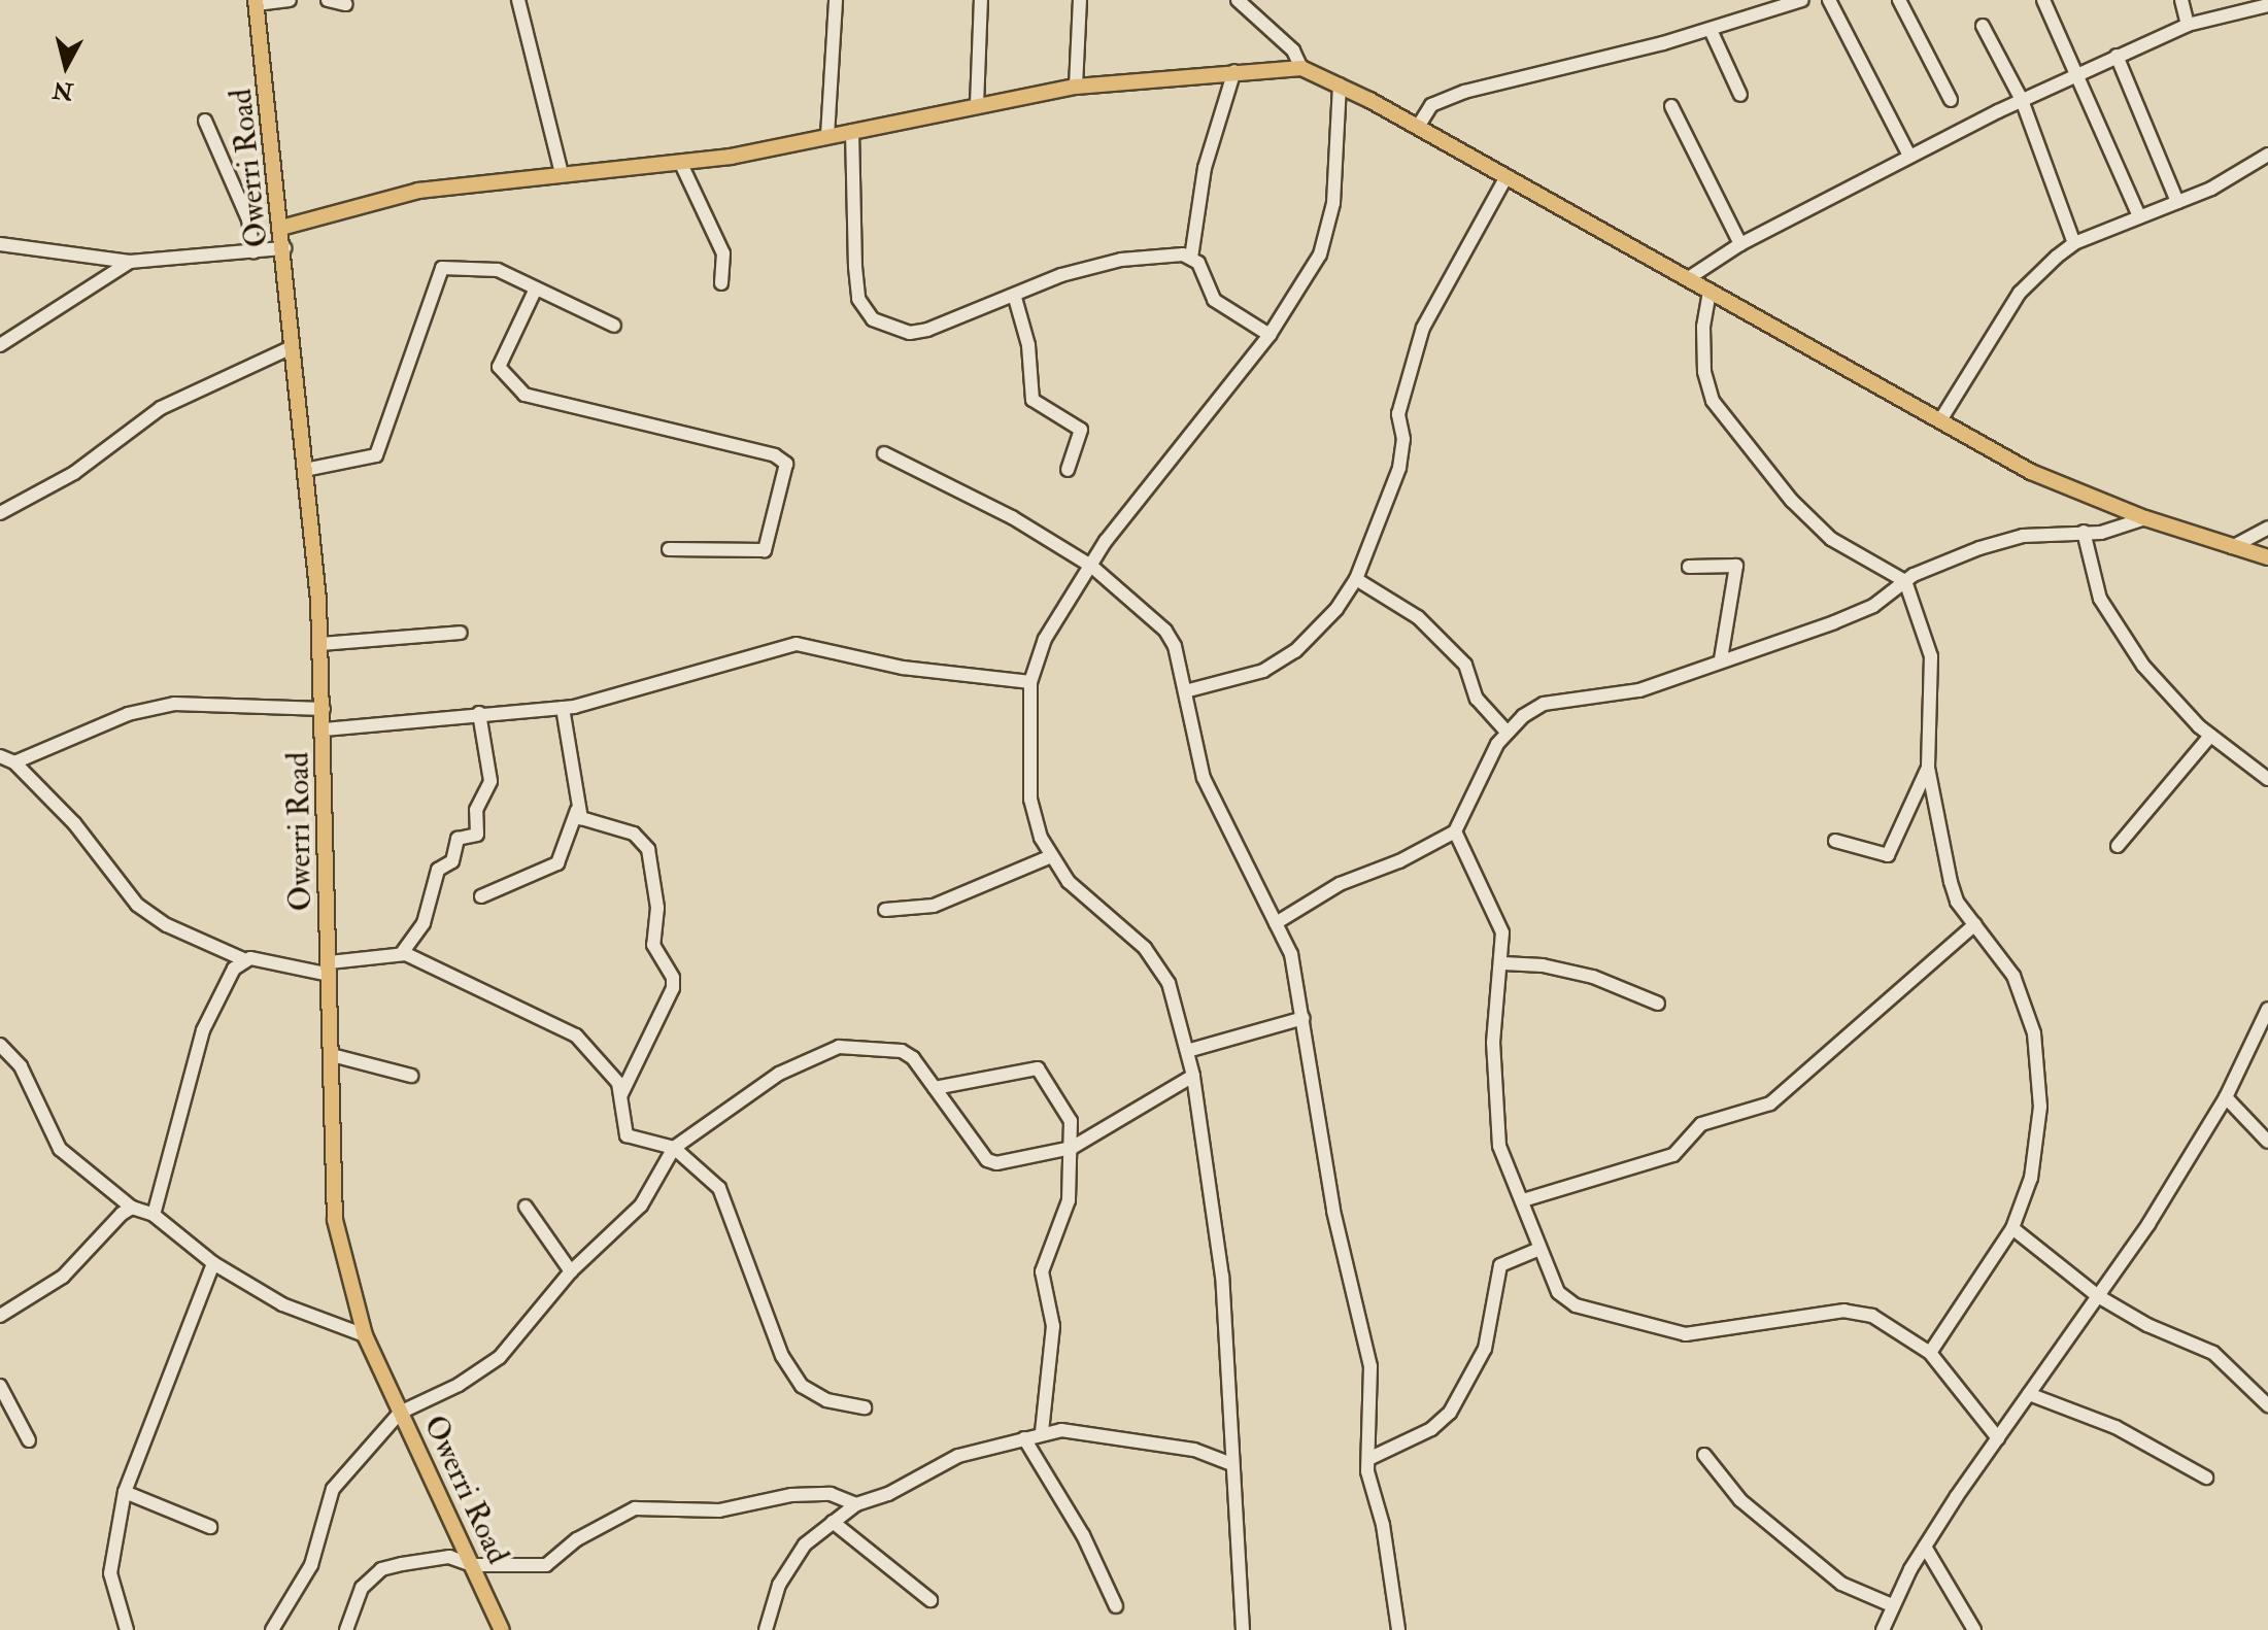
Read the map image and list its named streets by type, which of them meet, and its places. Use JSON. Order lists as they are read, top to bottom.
{
  "streets": {
    "main road": ["Owerri Road"]
  },
  "north": "bottom"
}
